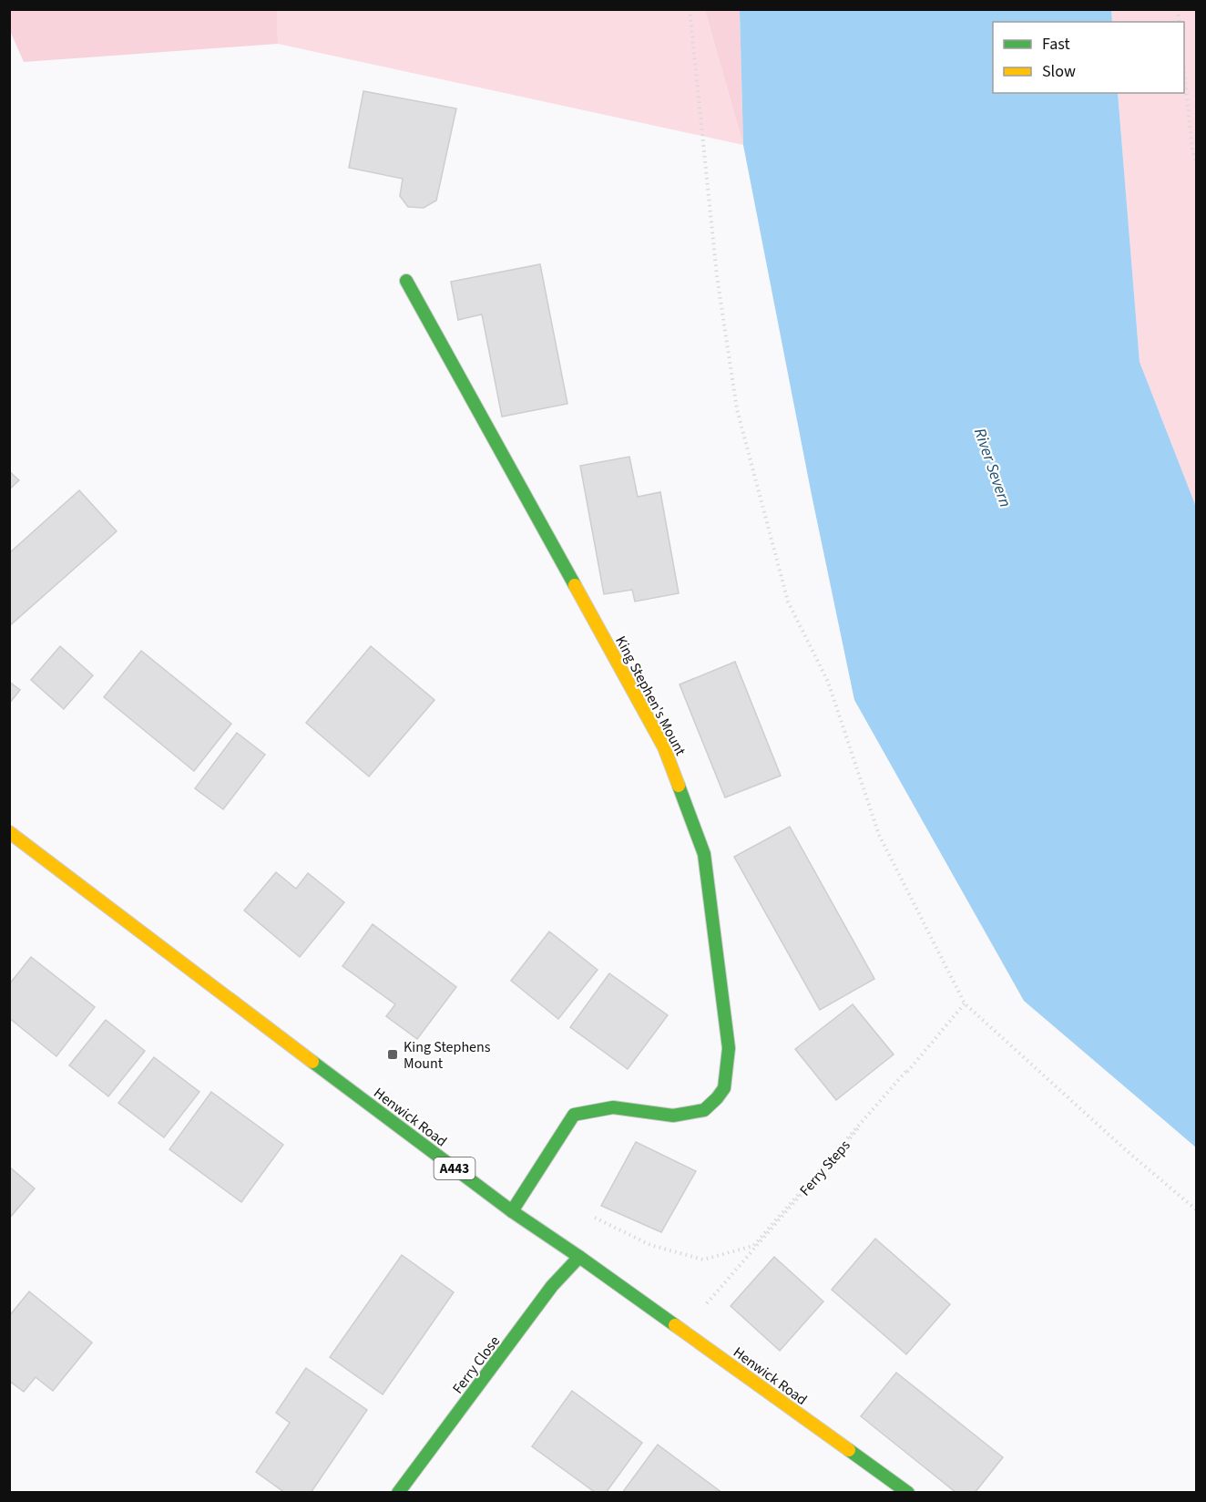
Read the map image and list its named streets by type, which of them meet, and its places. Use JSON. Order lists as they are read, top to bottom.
{
  "streets": {
    "street": [
      "King Stephen's Mount",
      "Henwick Road",
      "A443",
      "Ferry Close"
    ],
    "path": ["Ferry Steps"]
  },
  "crossings": [
    ["King Stephen's Mount", "Henwick Road"],
    ["Henwick Road", "Ferry Steps"],
    ["Henwick Road", "Ferry Close"]
  ],
  "water": ["River Severn"],
  "places": {
    "transit": ["King Stephens Mount"]
  },
  "legend": ["Fast", "Slow"]
}
